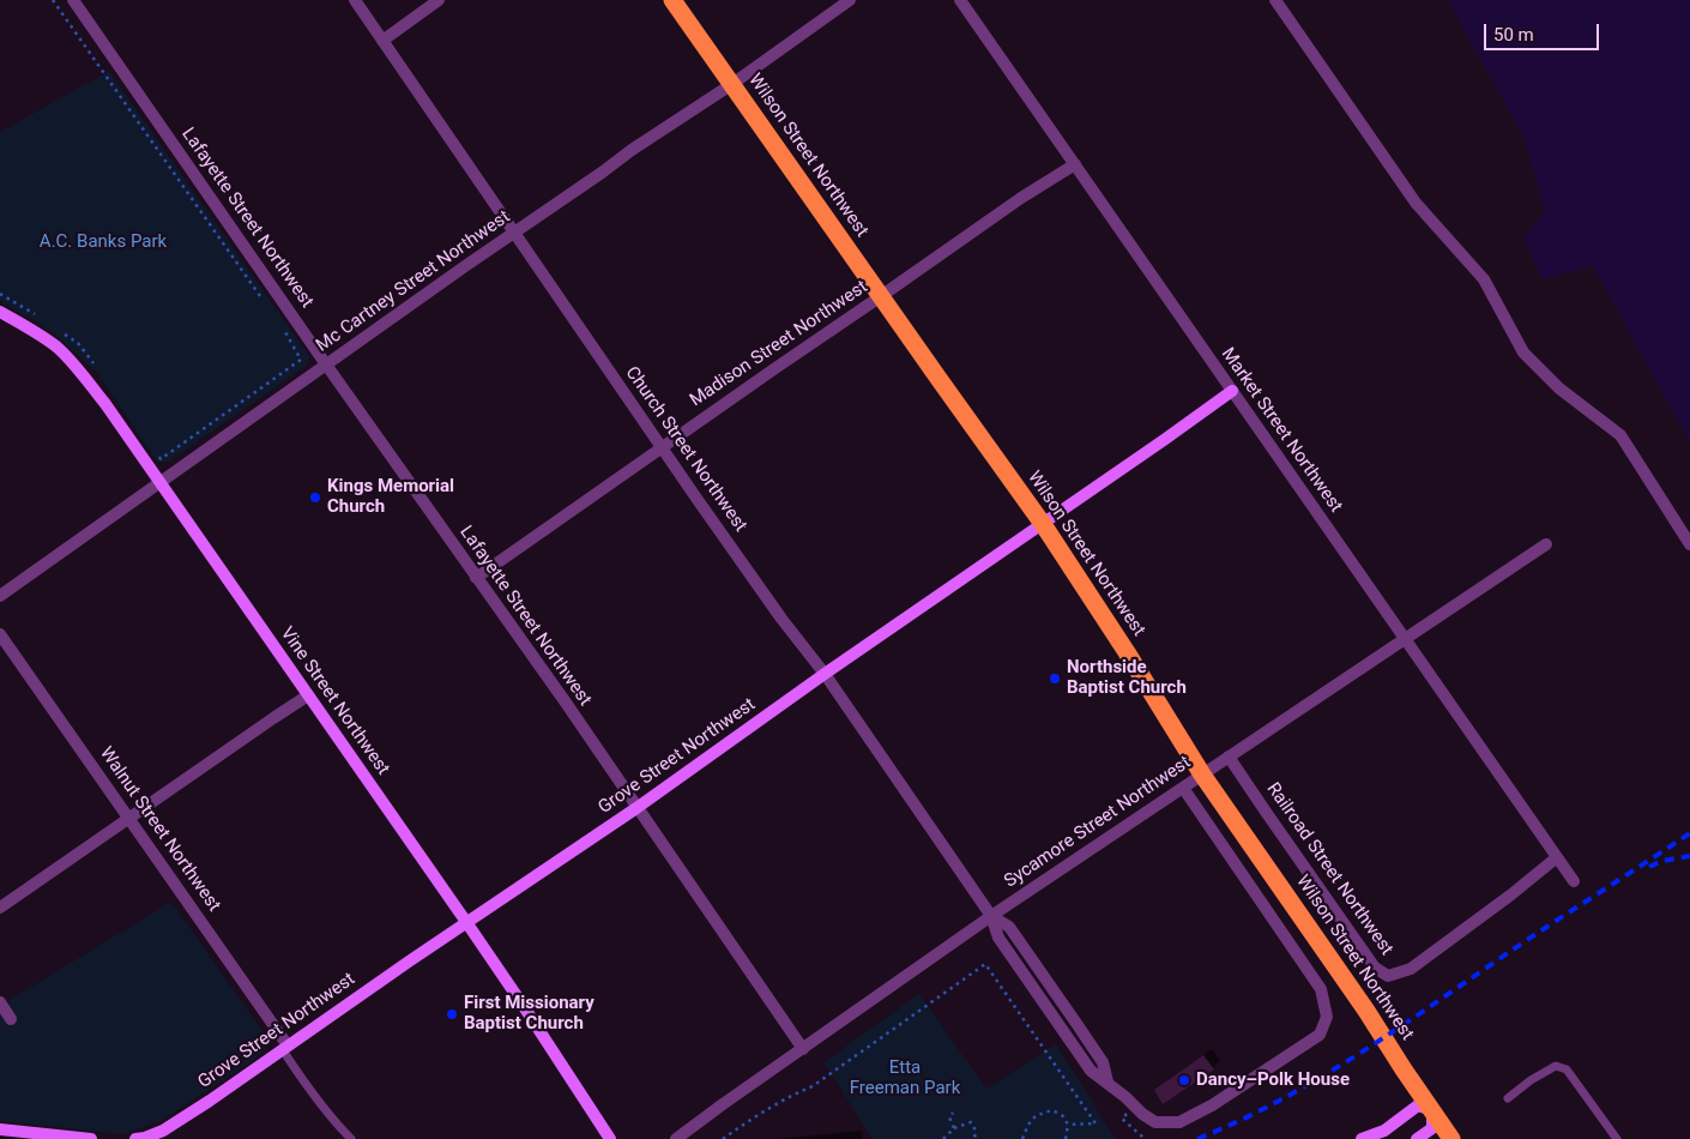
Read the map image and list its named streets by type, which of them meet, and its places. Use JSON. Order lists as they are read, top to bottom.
{
  "streets": {
    "highway": ["Wilson Street Northwest"],
    "street": [
      "Lafayette Street Northwest",
      "Mc Cartney Street Northwest",
      "Madison Street Northwest",
      "Market Street Northwest",
      "Church Street Northwest",
      "Vine Street Northwest",
      "Grove Street Northwest",
      "Sycamore Street Northwest",
      "Walnut Street Northwest",
      "Railroad Street Northwest"
    ]
  },
  "crossings": [
    ["Wilson Street Northwest", "Mc Cartney Street Northwest"],
    ["Wilson Street Northwest", "Madison Street Northwest"],
    ["Wilson Street Northwest", "Grove Street Northwest"],
    ["Wilson Street Northwest", "Sycamore Street Northwest"],
    ["Lafayette Street Northwest", "Mc Cartney Street Northwest"],
    ["Lafayette Street Northwest", "Madison Street Northwest"],
    ["Lafayette Street Northwest", "Grove Street Northwest"],
    ["Lafayette Street Northwest", "Sycamore Street Northwest"],
    ["Mc Cartney Street Northwest", "Church Street Northwest"],
    ["Mc Cartney Street Northwest", "Vine Street Northwest"],
    ["Madison Street Northwest", "Market Street Northwest"],
    ["Madison Street Northwest", "Church Street Northwest"],
    ["Market Street Northwest", "Grove Street Northwest"],
    ["Market Street Northwest", "Sycamore Street Northwest"],
    ["Market Street Northwest", "Railroad Street Northwest"],
    ["Church Street Northwest", "Grove Street Northwest"],
    ["Church Street Northwest", "Sycamore Street Northwest"],
    ["Vine Street Northwest", "Grove Street Northwest"],
    ["Grove Street Northwest", "Walnut Street Northwest"],
    ["Sycamore Street Northwest", "Railroad Street Northwest"]
  ],
  "parks": ["A.C. Banks Park", "Etta Freeman Park"],
  "places": [
    "Kings Memorial Church",
    "Northside Baptist Church",
    "First Missionary Baptist Church",
    "Dancy–Polk House"
  ],
  "scale_bar": "50 m"
}
